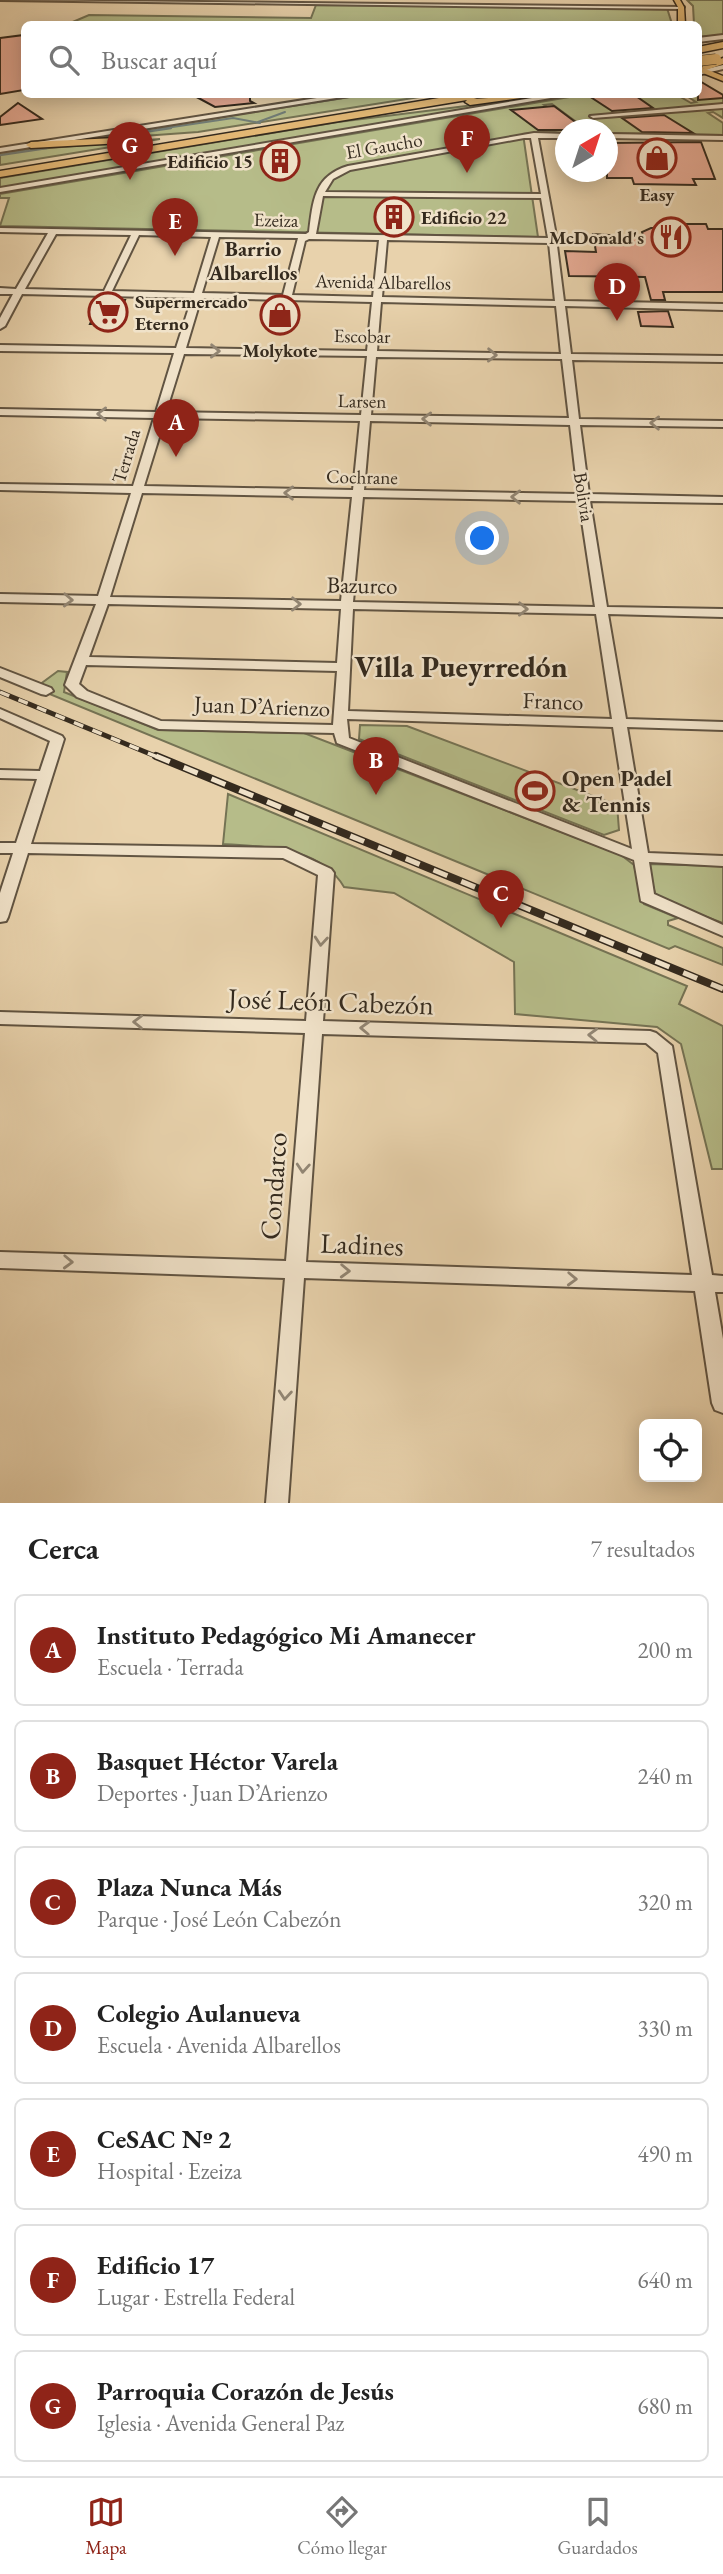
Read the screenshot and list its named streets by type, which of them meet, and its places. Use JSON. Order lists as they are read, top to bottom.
{
  "streets": {
    "street": [
      "El Gaucho",
      "Ezeiza",
      "Avenida Albarellos",
      "Escobar",
      "Larsen",
      "Terrada",
      "Cochrane",
      "Bolivia",
      "Bazurco",
      "Franco",
      "Juan D’Arienzo",
      "José León Cabezón",
      "Condarco",
      "Ladines"
    ]
  },
  "crossings": [
    ["El Gaucho", "Ezeiza"],
    ["El Gaucho", "Avenida Albarellos"],
    ["El Gaucho", "Bolivia"],
    ["Ezeiza", "Terrada"],
    ["Ezeiza", "Bolivia"],
    ["Avenida Albarellos", "Terrada"],
    ["Avenida Albarellos", "Bolivia"],
    ["Escobar", "Terrada"],
    ["Escobar", "Bolivia"],
    ["Larsen", "Terrada"],
    ["Larsen", "Bolivia"],
    ["Terrada", "Cochrane"],
    ["Terrada", "Bazurco"],
    ["Terrada", "Juan D’Arienzo"],
    ["Cochrane", "Bolivia"],
    ["Bolivia", "Bazurco"],
    ["Bolivia", "Franco"],
    ["Bolivia", "Juan D’Arienzo"],
    ["Franco", "Juan D’Arienzo"],
    ["José León Cabezón", "Condarco"],
    ["José León Cabezón", "Ladines"],
    ["Condarco", "Ladines"]
  ],
  "one_way": [
    "Escobar",
    "Larsen",
    "Cochrane",
    "José León Cabezón",
    "Ladines"
  ],
  "districts": ["Barrio Albarellos", "Villa Pueyrredón"],
  "places": {
    "shop": ["Easy", "Molykote"],
    "building": ["Edificio 15", "Edificio 22"],
    "restaurant": ["McDonald's"],
    "supermarket": ["Supermercado Eterno"],
    "sports": ["Open Padel & Tennis"]
  },
  "north": "top right",
  "page": {
    "search": "Buscar aquí",
    "pins": [
      "F",
      "G",
      "E",
      "D",
      "A",
      "B",
      "C"
    ],
    "heading": ["Cerca", "7 resultados"],
    "list": [
      {
        "mark": "A",
        "name": "Instituto Pedagógico Mi Amanecer",
        "note": "Escuela · Terrada",
        "value": "200 m"
      },
      {
        "mark": "B",
        "name": "Basquet Héctor Varela",
        "note": "Deportes · Juan D’Arienzo",
        "value": "240 m"
      },
      {
        "mark": "C",
        "name": "Plaza Nunca Más",
        "note": "Parque · José León Cabezón",
        "value": "320 m"
      },
      {
        "mark": "D",
        "name": "Colegio Aulanueva",
        "note": "Escuela · Avenida Albarellos",
        "value": "330 m"
      },
      {
        "mark": "E",
        "name": "CeSAC Nº 2",
        "note": "Hospital · Ezeiza",
        "value": "490 m"
      },
      {
        "mark": "F",
        "name": "Edificio 17",
        "note": "Lugar · Estrella Federal",
        "value": "640 m"
      },
      {
        "mark": "G",
        "name": "Parroquia Corazón de Jesús",
        "note": "Iglesia · Avenida General Paz",
        "value": "680 m"
      }
    ],
    "nav": ["Mapa", "Cómo llegar", "Guardados"]
  }
}
